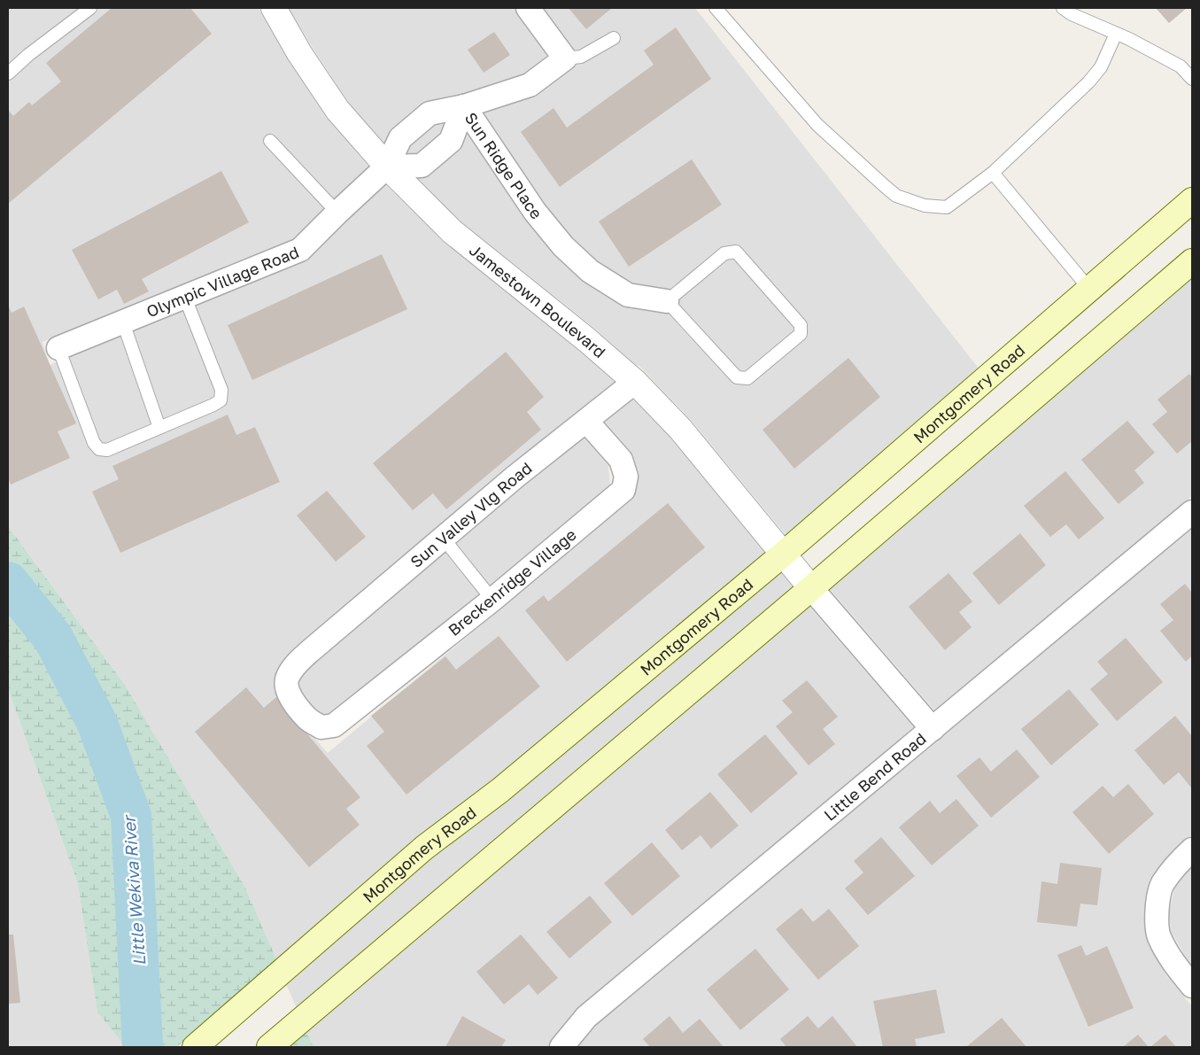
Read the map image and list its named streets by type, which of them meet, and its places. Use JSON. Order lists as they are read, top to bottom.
{
  "streets": {
    "main road": ["Montgomery Road"],
    "street": [
      "Sun Ridge Place",
      "Olympic Village Road",
      "Jamestown Boulevard",
      "Sun Valley Vlg Road",
      "Breckenridge Village",
      "Little Bend Road"
    ]
  },
  "crossings": [
    ["Olympic Village Road", "Jamestown Boulevard"],
    ["Jamestown Boulevard", "Montgomery Road"],
    ["Jamestown Boulevard", "Sun Valley Vlg Road"],
    ["Sun Valley Vlg Road", "Breckenridge Village"]
  ],
  "water": ["Little Wekiva River"]
}
